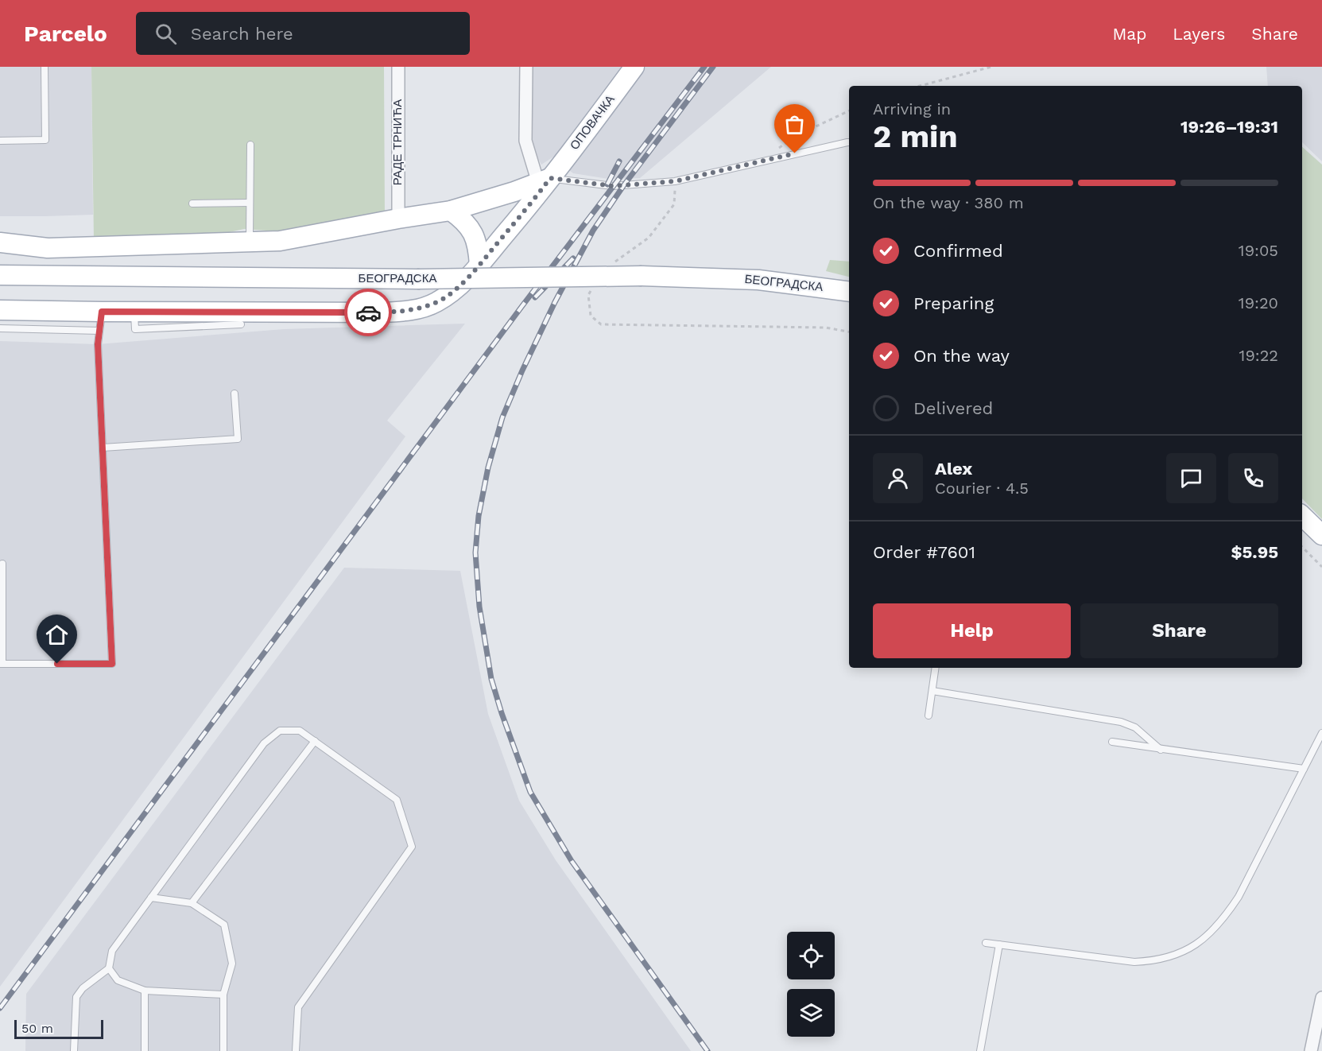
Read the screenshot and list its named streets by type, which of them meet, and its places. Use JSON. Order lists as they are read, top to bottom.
{
  "streets": {
    "main road": ["ОПОВАЧКА", "БЕОГРАДСКА"],
    "street": ["РАДЕ ТРНИЋА"]
  },
  "scale_bar": "50 m",
  "page": {
    "header": "Parcelo",
    "search": "Search here",
    "nav": ["Map", "Layers", "Share"],
    "heading": ["2 min", "Arriving in", "19:26–19:31"],
    "panel": [
      "Alex",
      "Courier · 4.5",
      "Order #7601",
      "$5.95"
    ],
    "bar": "On the way · 380 m",
    "list": [
      ["Confirmed", "19:05"],
      ["Preparing", "19:20"],
      ["On the way", "19:22"],
      "Delivered"
    ],
    "buttons": ["Help", "Share"],
    "scale": "50 m"
  }
}
